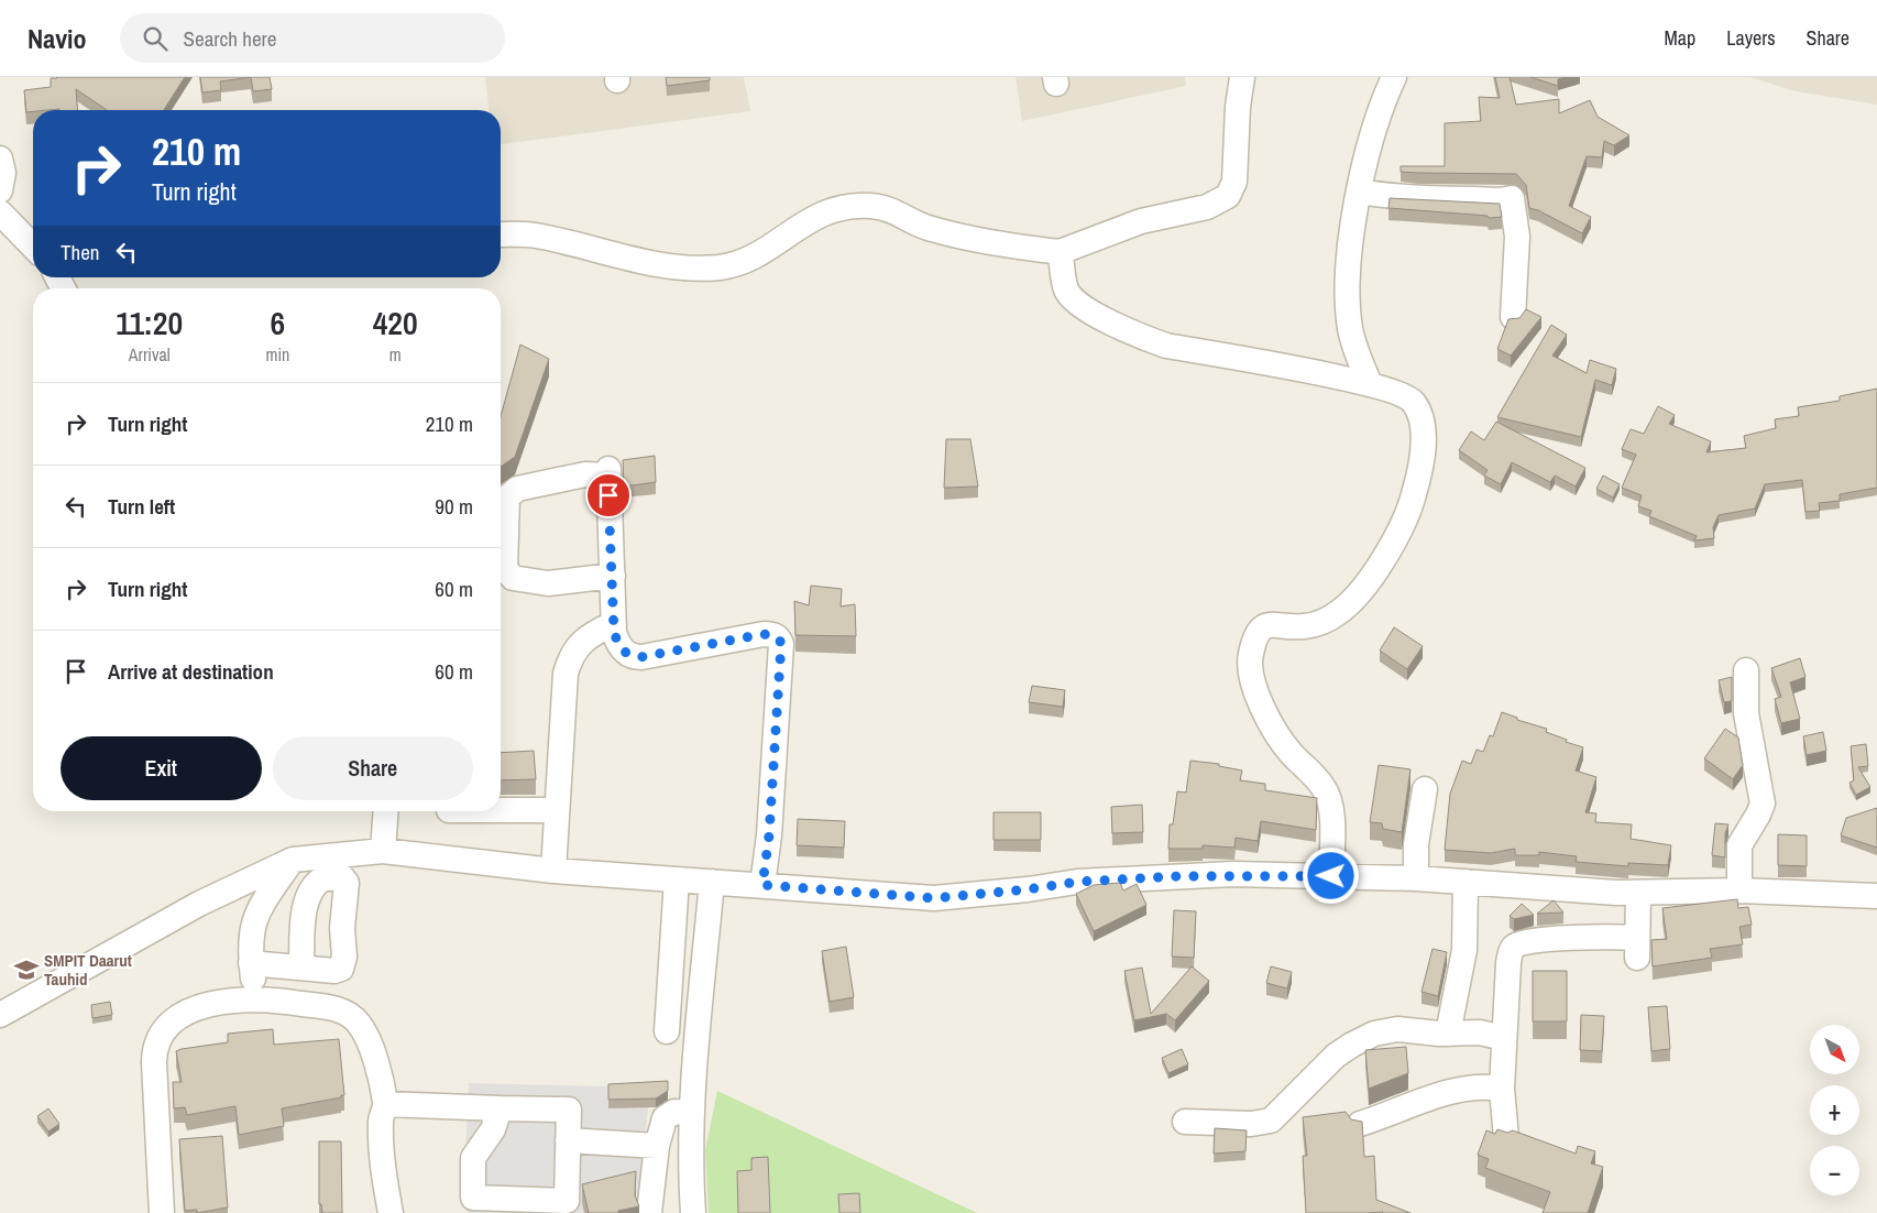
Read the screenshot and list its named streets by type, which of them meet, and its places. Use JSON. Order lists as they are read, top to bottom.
{
  "places": {
    "school or university": ["SMPIT Daarut Tauhid"]
  },
  "north": "bottom right",
  "page": {
    "header": "Navio",
    "search": "Search here",
    "nav": ["Map", "Layers", "Share"],
    "turn": ["210 m", "Turn right"],
    "then": "Then",
    "eta": [
      "11:20",
      "Arrival",
      "6",
      "min",
      "420",
      "m"
    ],
    "list": [
      {
        "name": "Turn right",
        "value": "210 m"
      },
      {
        "name": "Turn left",
        "value": "90 m"
      },
      {
        "name": "Turn right",
        "value": "60 m"
      },
      {
        "name": "Arrive at destination",
        "value": "60 m"
      }
    ],
    "buttons": ["Exit", "Share"],
    "map_buttons": ["+", "−"]
  }
}
